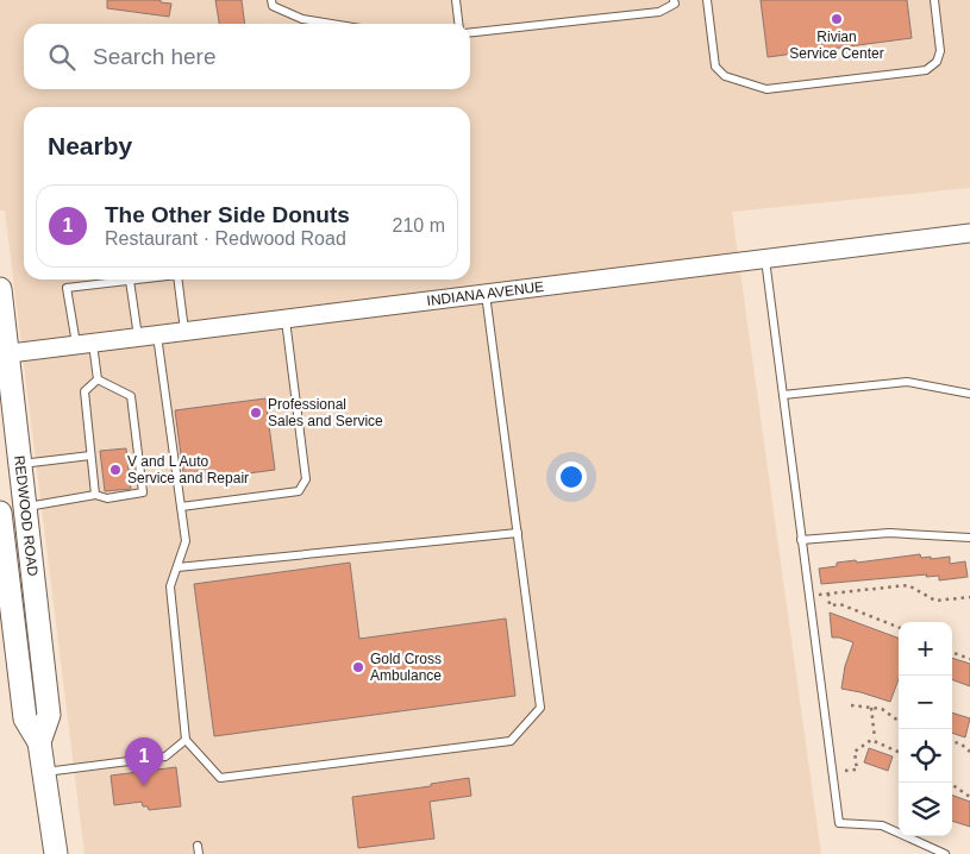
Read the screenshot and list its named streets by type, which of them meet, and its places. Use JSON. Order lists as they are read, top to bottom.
{
  "streets": {
    "main road": ["REDWOOD ROAD"],
    "street": ["INDIANA AVENUE"]
  },
  "crossings": [
    ["INDIANA AVENUE", "REDWOOD ROAD"]
  ],
  "places": [
    "Rivian Service Center",
    "Professional Sales and Service",
    "V and L Auto Service and Repair",
    "Gold Cross Ambulance"
  ],
  "page": {
    "search": "Search here",
    "heading": "Nearby",
    "list": [
      {
        "mark": "1",
        "name": "The Other Side Donuts",
        "note": "Restaurant · Redwood Road",
        "value": "210 m"
      }
    ],
    "map_buttons": ["+", "−"],
    "pins": "1"
  }
}
